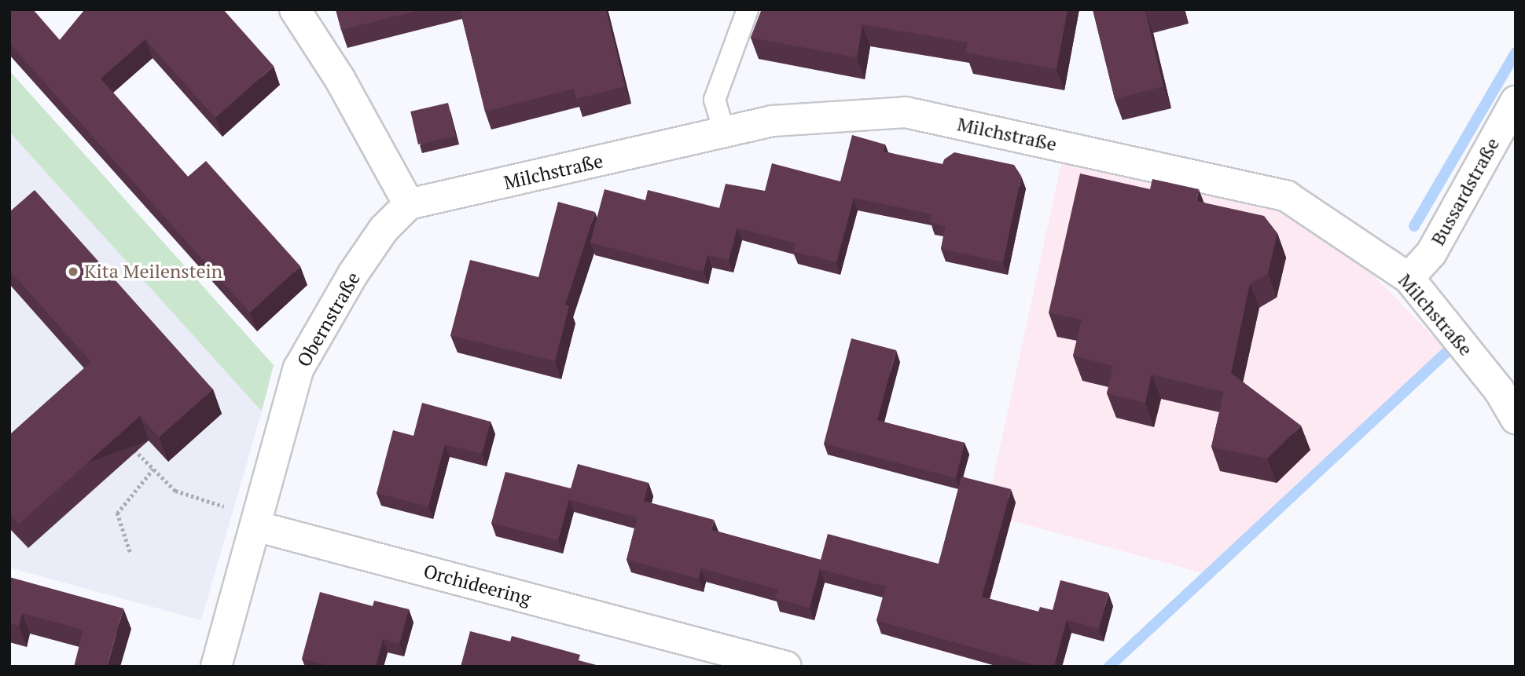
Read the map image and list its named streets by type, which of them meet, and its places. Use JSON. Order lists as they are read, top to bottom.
{
  "streets": {
    "street": [
      "Milchstraße",
      "Bussardstraße",
      "Obernstraße",
      "Orchideering"
    ]
  },
  "crossings": [
    ["Milchstraße", "Bussardstraße"],
    ["Milchstraße", "Obernstraße"],
    ["Obernstraße", "Orchideering"]
  ],
  "places": ["Kita Meilenstein"]
}
